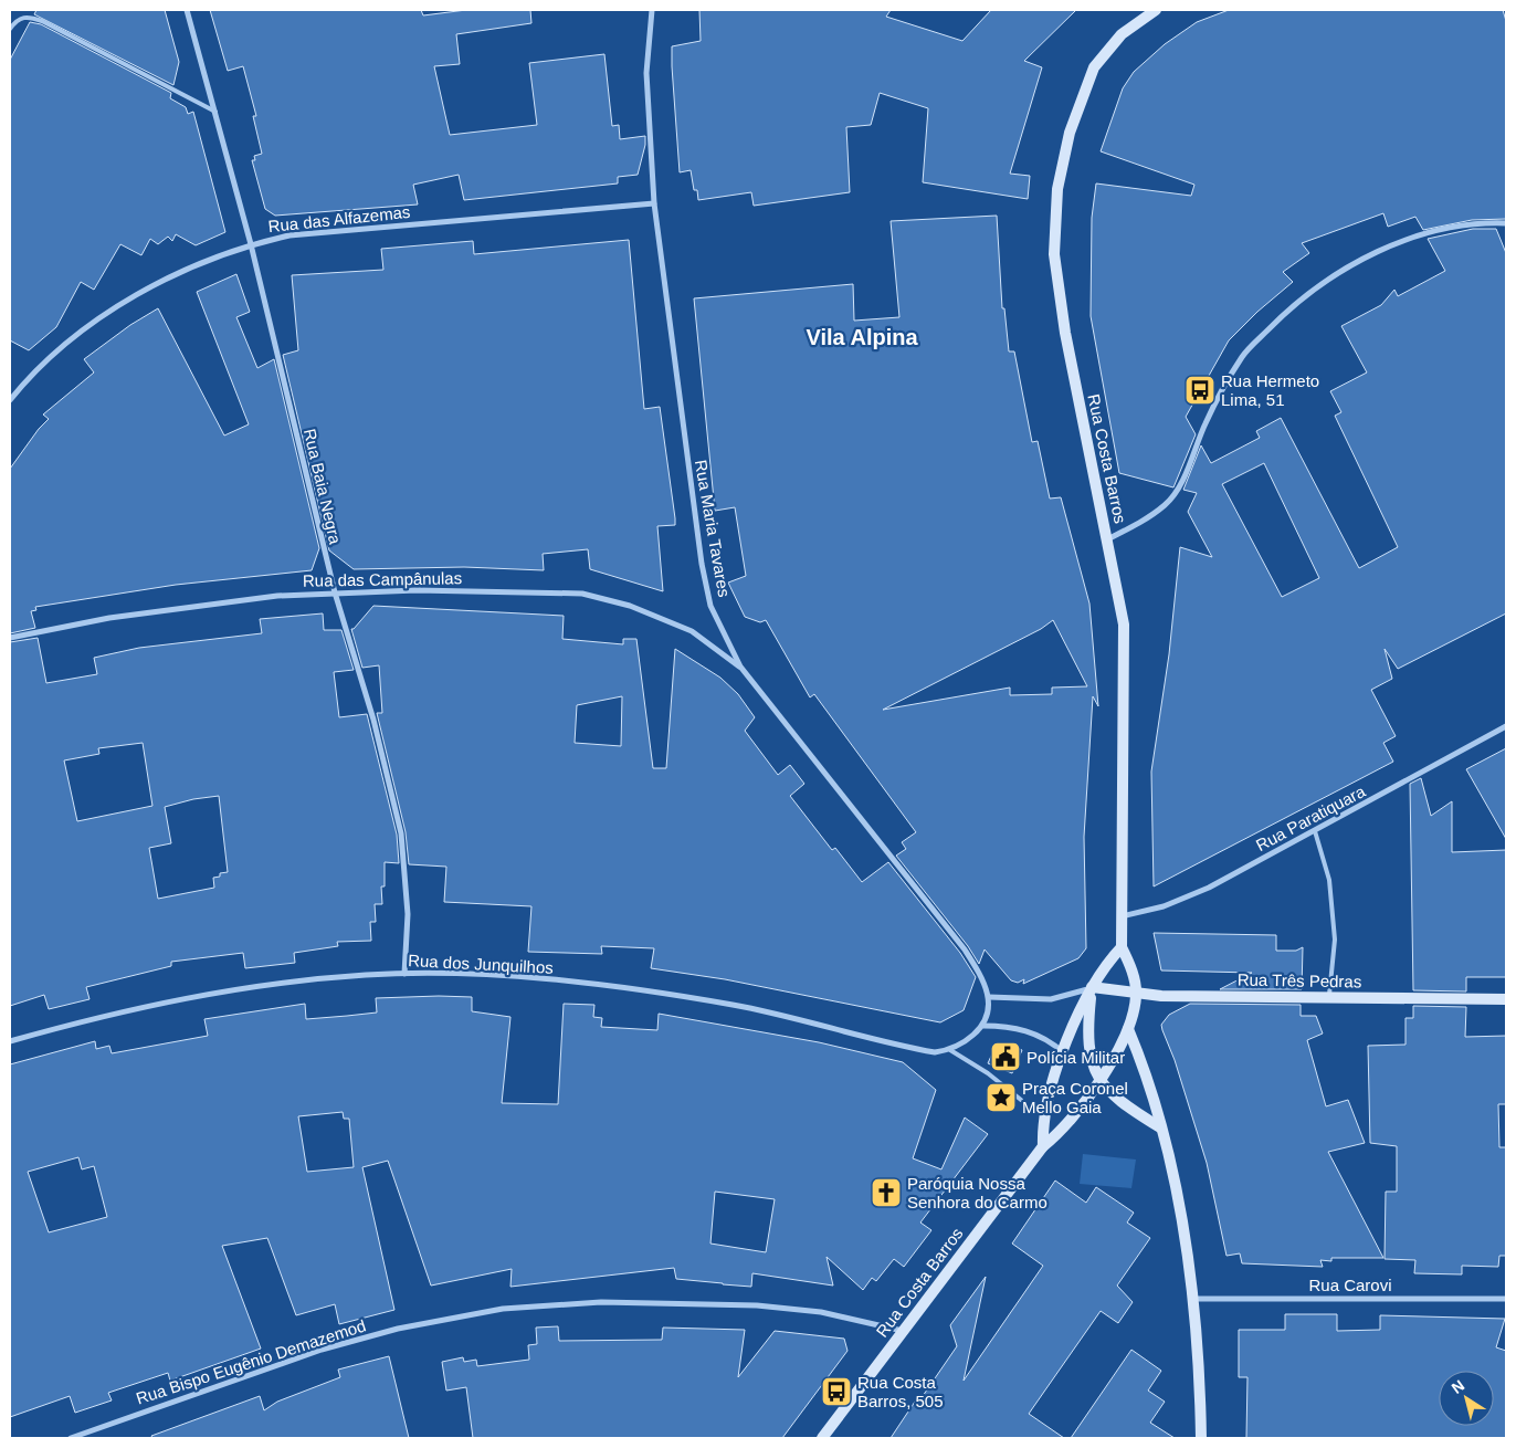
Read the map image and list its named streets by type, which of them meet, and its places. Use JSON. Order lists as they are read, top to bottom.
{
  "streets": {
    "main road": ["Rua Costa Barros", "Rua Três Pedras"],
    "street": [
      "Rua das Alfazemas",
      "Rua Baia Negra",
      "Rua Maria Tavares",
      "Rua das Campânulas",
      "Rua Paratiquara",
      "Rua dos Junquilhos",
      "Rua Carovi",
      "Rua Bispo Eugênio Demazemod"
    ]
  },
  "crossings": [
    ["Rua das Alfazemas", "Rua Baia Negra"],
    ["Rua das Alfazemas", "Rua Maria Tavares"],
    ["Rua Costa Barros", "Rua Paratiquara"],
    ["Rua Costa Barros", "Rua Três Pedras"],
    ["Rua Costa Barros", "Rua Bispo Eugênio Demazemod"],
    ["Rua Baia Negra", "Rua das Campânulas"],
    ["Rua Baia Negra", "Rua dos Junquilhos"],
    ["Rua Maria Tavares", "Rua das Campânulas"]
  ],
  "districts": ["Vila Alpina"],
  "places": {
    "bus stop": ["Rua Hermeto Lima, 51", "Rua Costa Barros, 505"],
    "public building": ["Polícia Militar"],
    "place": ["Praça Coronel Mello Gaia"],
    "church": ["Paróquia Nossa Senhora do Carmo"]
  },
  "north": "top left"
}
